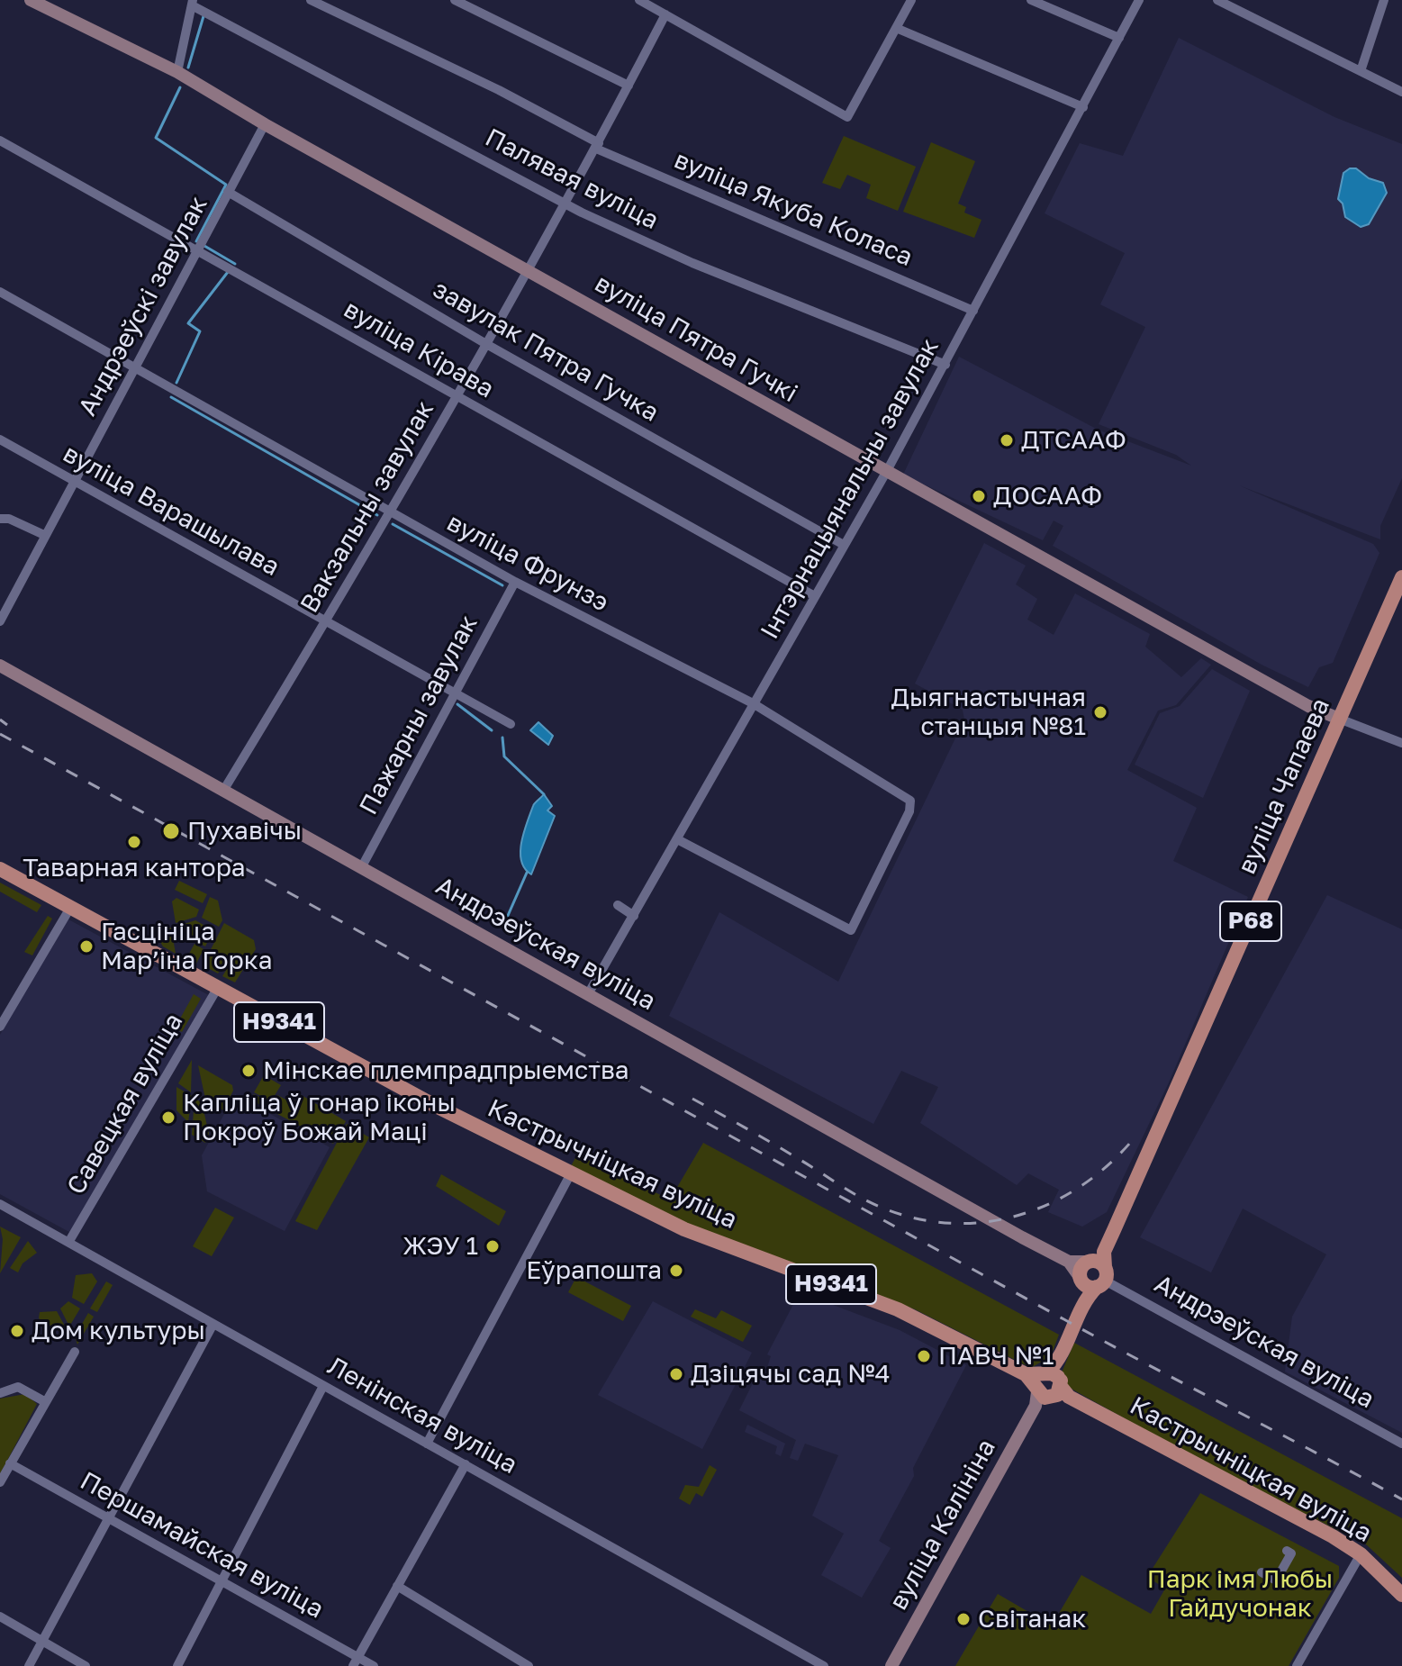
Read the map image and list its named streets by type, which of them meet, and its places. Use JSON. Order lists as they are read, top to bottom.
{
  "streets": {
    "main road": [
      "вуліца Пятра Гучкі",
      "вуліца Чапаева",
      "Р68",
      "Андрэеўская вуліца",
      "Н9341",
      "Кастрычніцкая вуліца",
      "вуліца Калініна"
    ],
    "street": [
      "Палявая вуліца",
      "вуліца Якуба Коласа",
      "Андрэеўскі завулак",
      "вуліца Кірава",
      "завулак Пятра Гучка",
      "Інтэрнацыянальны завулак",
      "Вакзальны завулак",
      "вуліца Варашылава",
      "вуліца Фрунзэ",
      "Пажарны завулак",
      "Савецкая вуліца",
      "Ленінская вуліца",
      "Першамайская вуліца"
    ]
  },
  "crossings": [
    ["Палявая вуліца", "Інтэрнацыянальны завулак"],
    ["Палявая вуліца", "Вакзальны завулак"],
    ["вуліца Якуба Коласа", "Інтэрнацыянальны завулак"],
    ["вуліца Якуба Коласа", "Вакзальны завулак"],
    ["Андрэеўскі завулак", "вуліца Пятра Гучкі"],
    ["Андрэеўскі завулак", "вуліца Кірава"],
    ["Андрэеўскі завулак", "завулак Пятра Гучка"],
    ["Андрэеўскі завулак", "вуліца Варашылава"],
    ["Андрэеўскі завулак", "вуліца Фрунзэ"],
    ["вуліца Пятра Гучкі", "Інтэрнацыянальны завулак"],
    ["вуліца Пятра Гучкі", "Вакзальны завулак"],
    ["вуліца Пятра Гучкі", "вуліца Чапаева"],
    ["вуліца Кірава", "Інтэрнацыянальны завулак"],
    ["вуліца Кірава", "Вакзальны завулак"],
    ["завулак Пятра Гучка", "Інтэрнацыянальны завулак"],
    ["завулак Пятра Гучка", "Вакзальны завулак"],
    ["Інтэрнацыянальны завулак", "вуліца Фрунзэ"],
    ["Інтэрнацыянальны завулак", "Андрэеўская вуліца"],
    ["Вакзальны завулак", "вуліца Варашылава"],
    ["Вакзальны завулак", "вуліца Фрунзэ"],
    ["Вакзальны завулак", "Андрэеўская вуліца"],
    ["вуліца Варашылава", "Пажарны завулак"],
    ["вуліца Фрунзэ", "Пажарны завулак"],
    ["Пажарны завулак", "Андрэеўская вуліца"],
    ["вуліца Чапаева", "Андрэеўская вуліца"],
    ["вуліца Чапаева", "Кастрычніцкая вуліца"],
    ["вуліца Чапаева", "вуліца Калініна"],
    ["Савецкая вуліца", "Кастрычніцкая вуліца"],
    ["Савецкая вуліца", "Ленінская вуліца"],
    ["Кастрычніцкая вуліца", "вуліца Калініна"]
  ],
  "parks": ["Парк імя Любы Гайдучонак"],
  "places": [
    "ДТСААФ",
    "ДОСААФ",
    "Дыягнастычная станцыя №81",
    "Пухавічы",
    "Таварная кантора",
    "Гасцініца Марʼіна Горка",
    "Мінскае племпрадпрыемства",
    "Капліца ў гонар іконы Покроў Божай Маці",
    "ЖЭУ 1",
    "Еўрапошта",
    "Дом культуры",
    "ПАВЧ №1",
    "Дзіцячы сад №4",
    "Світанак"
  ]
}
